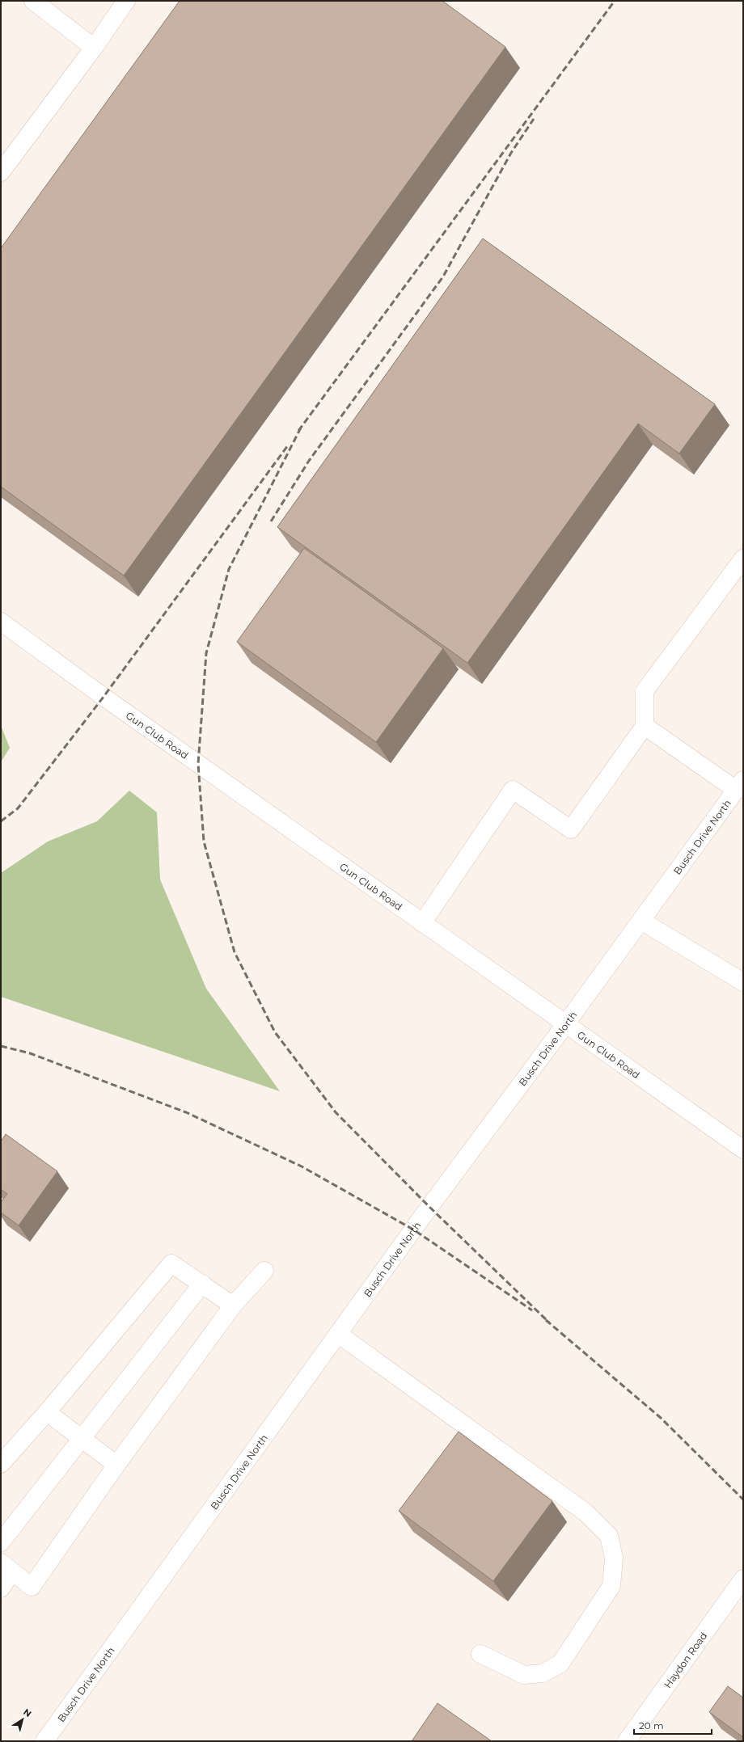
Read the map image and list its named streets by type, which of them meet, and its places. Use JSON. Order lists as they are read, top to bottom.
{
  "streets": {
    "street": ["Gun Club Road", "Busch Drive North", "Haydon Road"]
  },
  "crossings": [
    ["Gun Club Road", "Busch Drive North"]
  ],
  "scale_bar": "20 m",
  "north": "top right"
}
